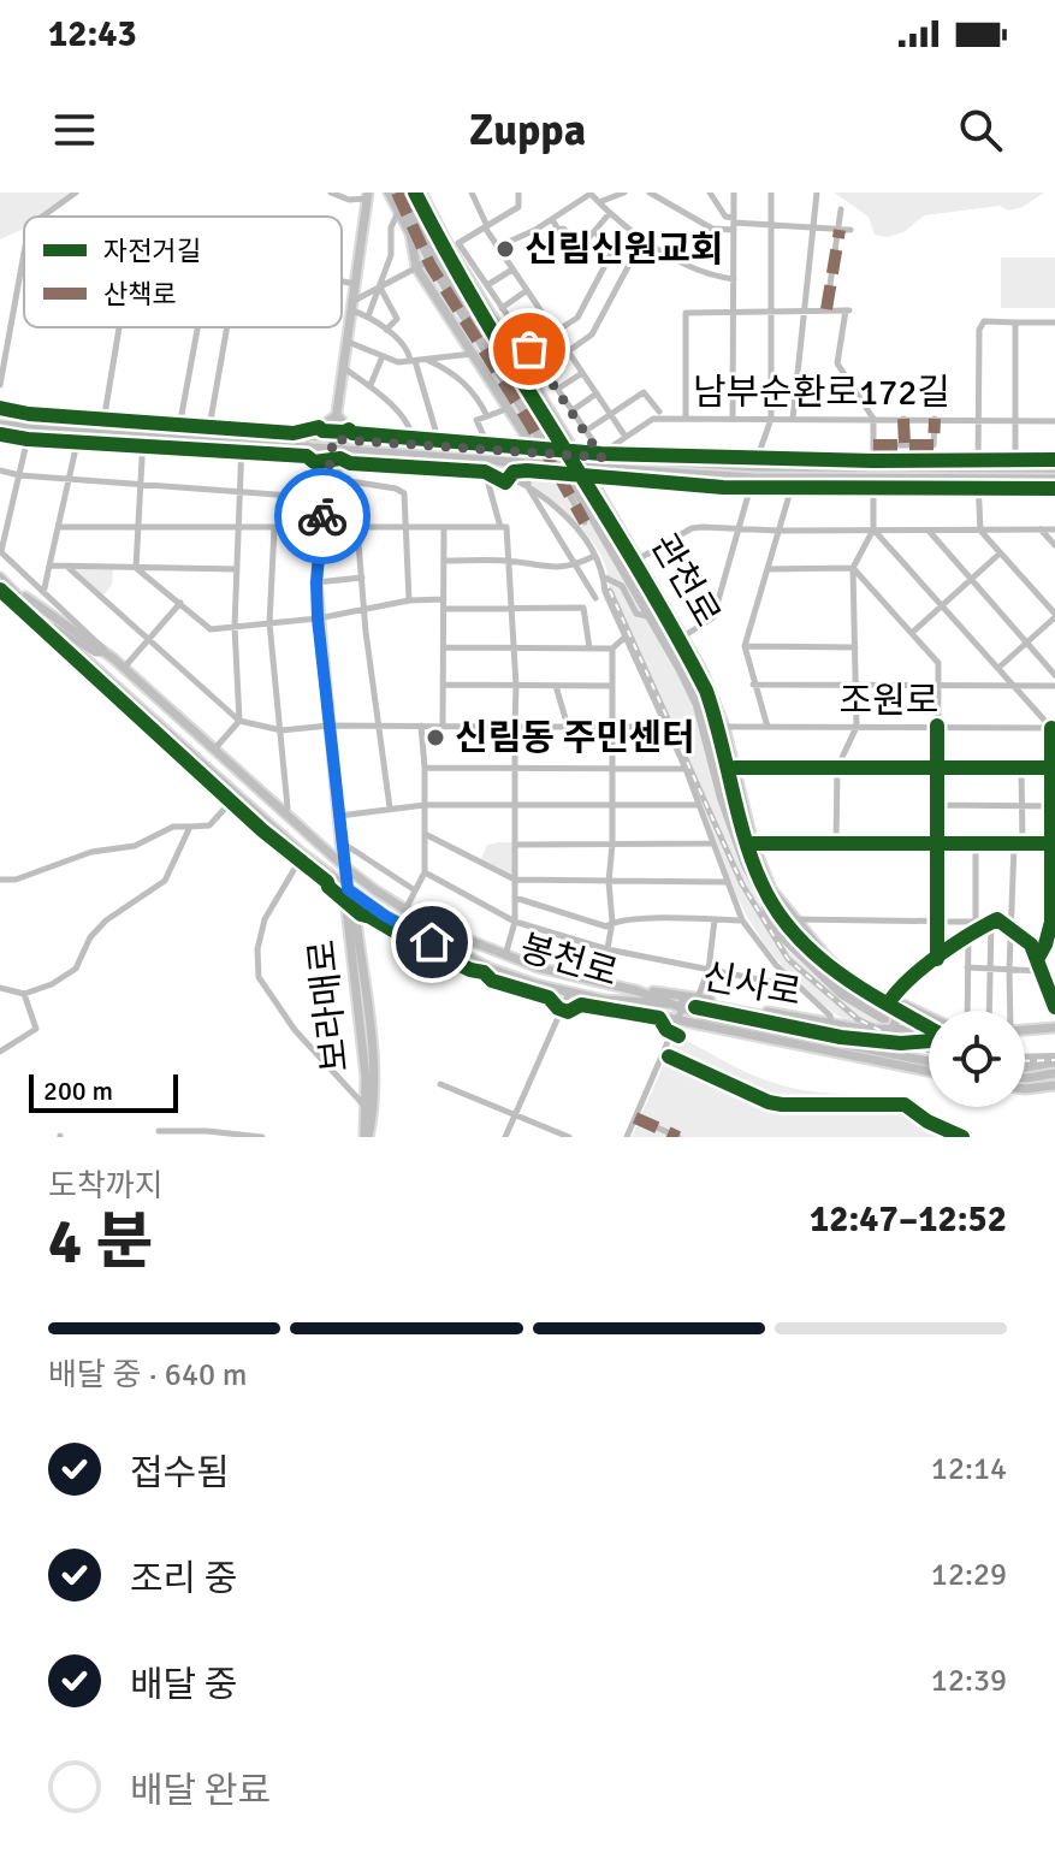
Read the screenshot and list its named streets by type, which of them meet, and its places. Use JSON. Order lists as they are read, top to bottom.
{
  "streets": {
    "main road": [
      "관천로",
      "봉천로",
      "신사로",
      "보라매로"
    ],
    "street": ["남부순환로172길", "조원로"]
  },
  "crossings": [
    ["관천로", "조원로"],
    ["관천로", "신사로"],
    ["봉천로", "신사로"],
    ["봉천로", "보라매로"]
  ],
  "places": ["신림신원교회", "신림동 주민센터"],
  "legend": ["자전거길", "산책로"],
  "scale_bar": "200 m",
  "page": {
    "status": "12:43",
    "header": "Zuppa",
    "scale": "200 m",
    "heading": ["4 분", "도착까지", "12:47–12:52"],
    "bar": "배달 중 · 640 m",
    "list": [
      ["접수됨", "12:14"],
      ["조리 중", "12:29"],
      ["배달 중", "12:39"],
      "배달 완료"
    ]
  }
}
